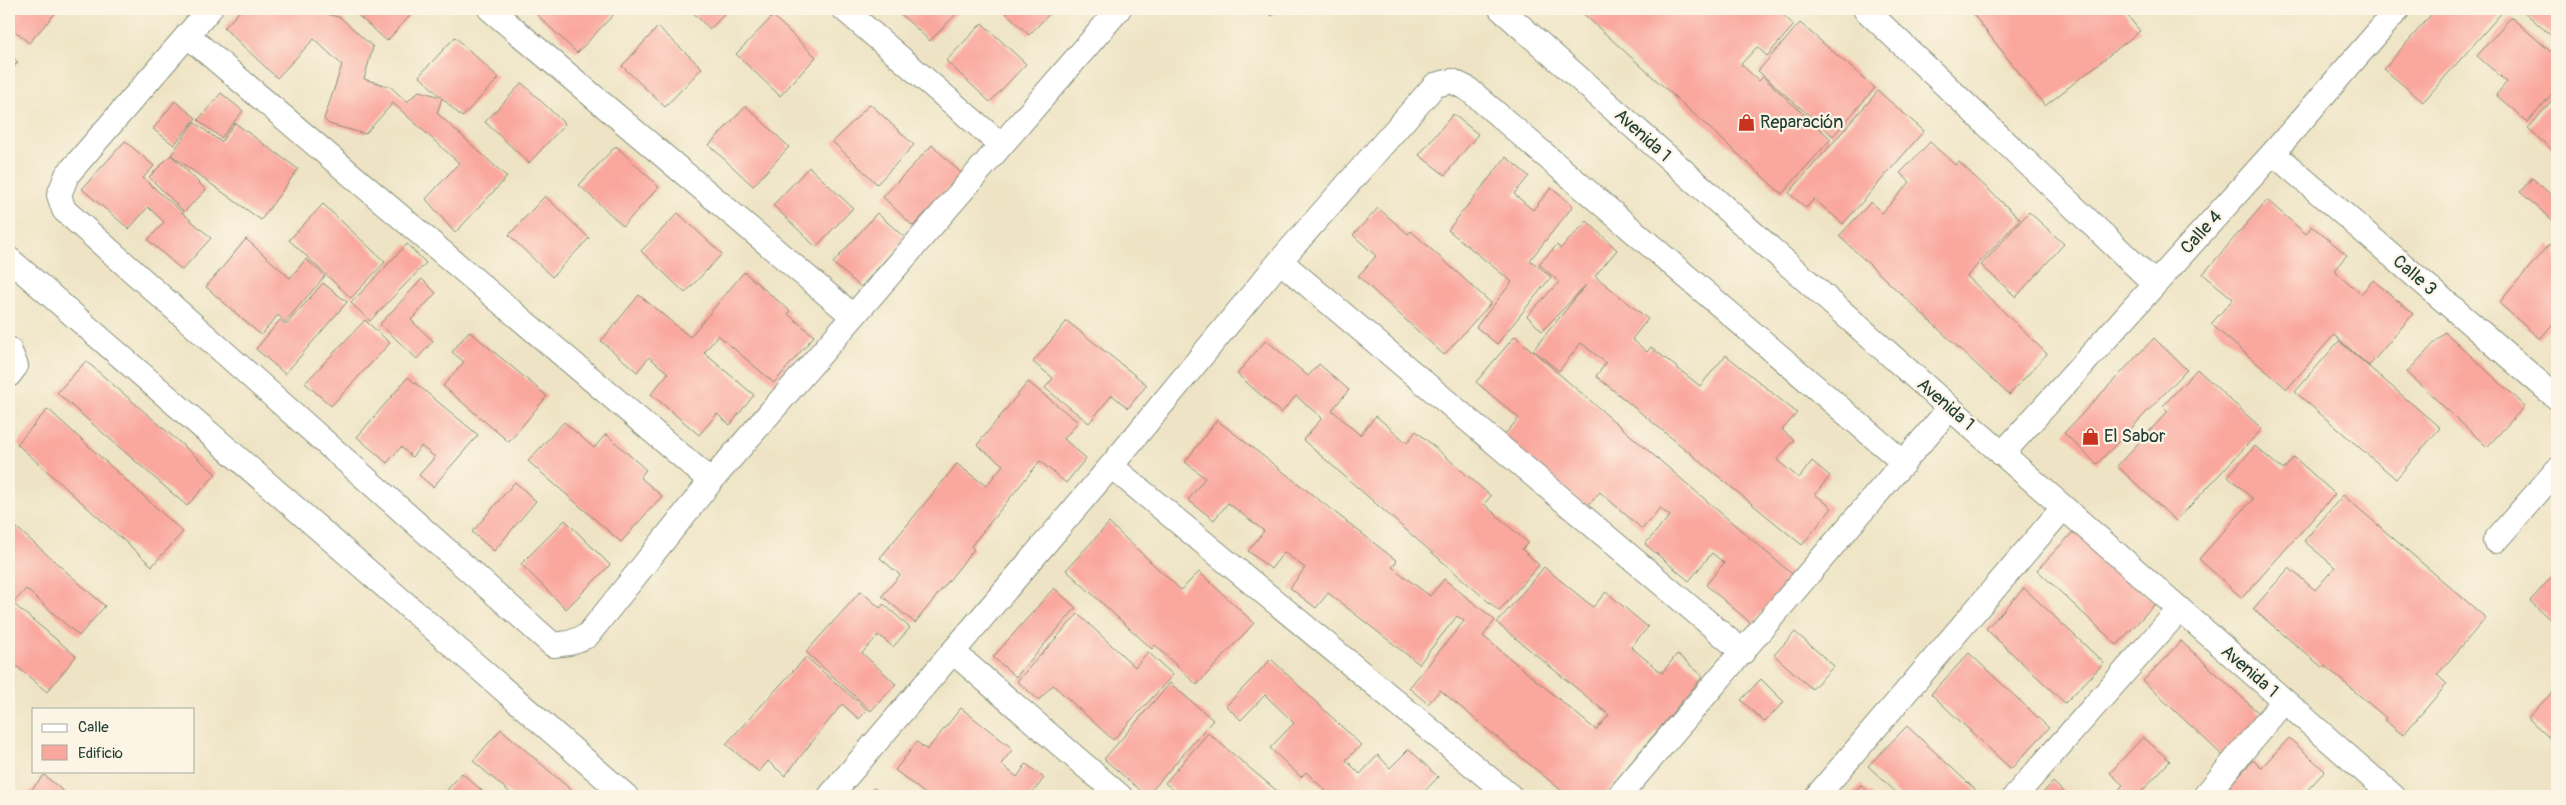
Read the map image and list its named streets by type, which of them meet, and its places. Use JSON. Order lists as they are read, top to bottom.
{
  "streets": {
    "street": ["Avenida 1", "Calle 4", "Calle 3"]
  },
  "crossings": [
    ["Avenida 1", "Calle 4"],
    ["Calle 4", "Calle 3"]
  ],
  "places": {
    "shop": ["Reparación", "El Sabor"]
  },
  "legend": ["Calle", "Edificio"]
}
